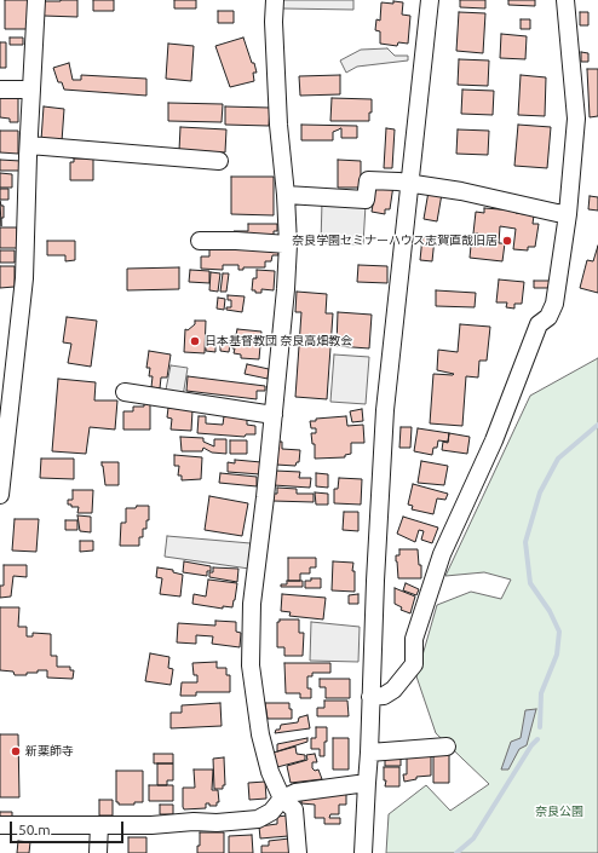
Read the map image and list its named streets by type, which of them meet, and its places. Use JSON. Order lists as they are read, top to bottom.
{
  "parks": ["奈良公園"],
  "places": ["奈良学園セミナーハウス志賀直哉旧居", "日本基督教団 奈良高畑教会", "新薬師寺"],
  "scale_bar": "50 m"
}
